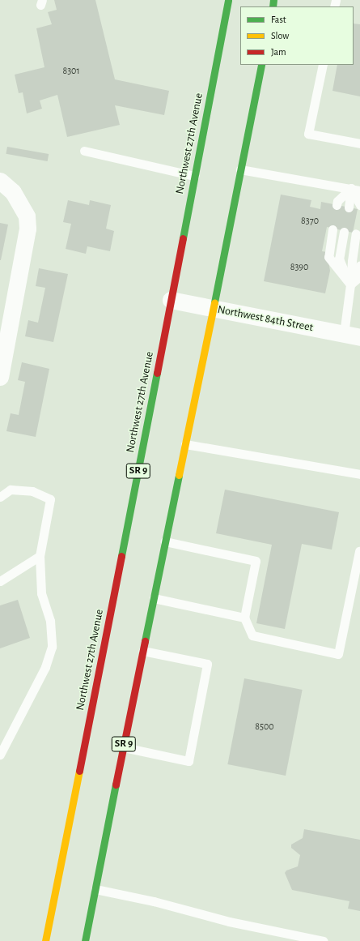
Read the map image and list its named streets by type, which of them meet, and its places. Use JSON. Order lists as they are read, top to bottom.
{
  "streets": {
    "main road": ["Northwest 27th Avenue", "SR 9"],
    "street": ["Northwest 84th Street"]
  },
  "crossings": [
    ["Northwest 27th Avenue", "Northwest 84th Street"],
    ["Northwest 84th Street", "SR 9"]
  ],
  "house_numbers": [
    "8301",
    "8370",
    "8390",
    "8500"
  ],
  "legend": ["Fast", "Slow", "Jam"]
}
